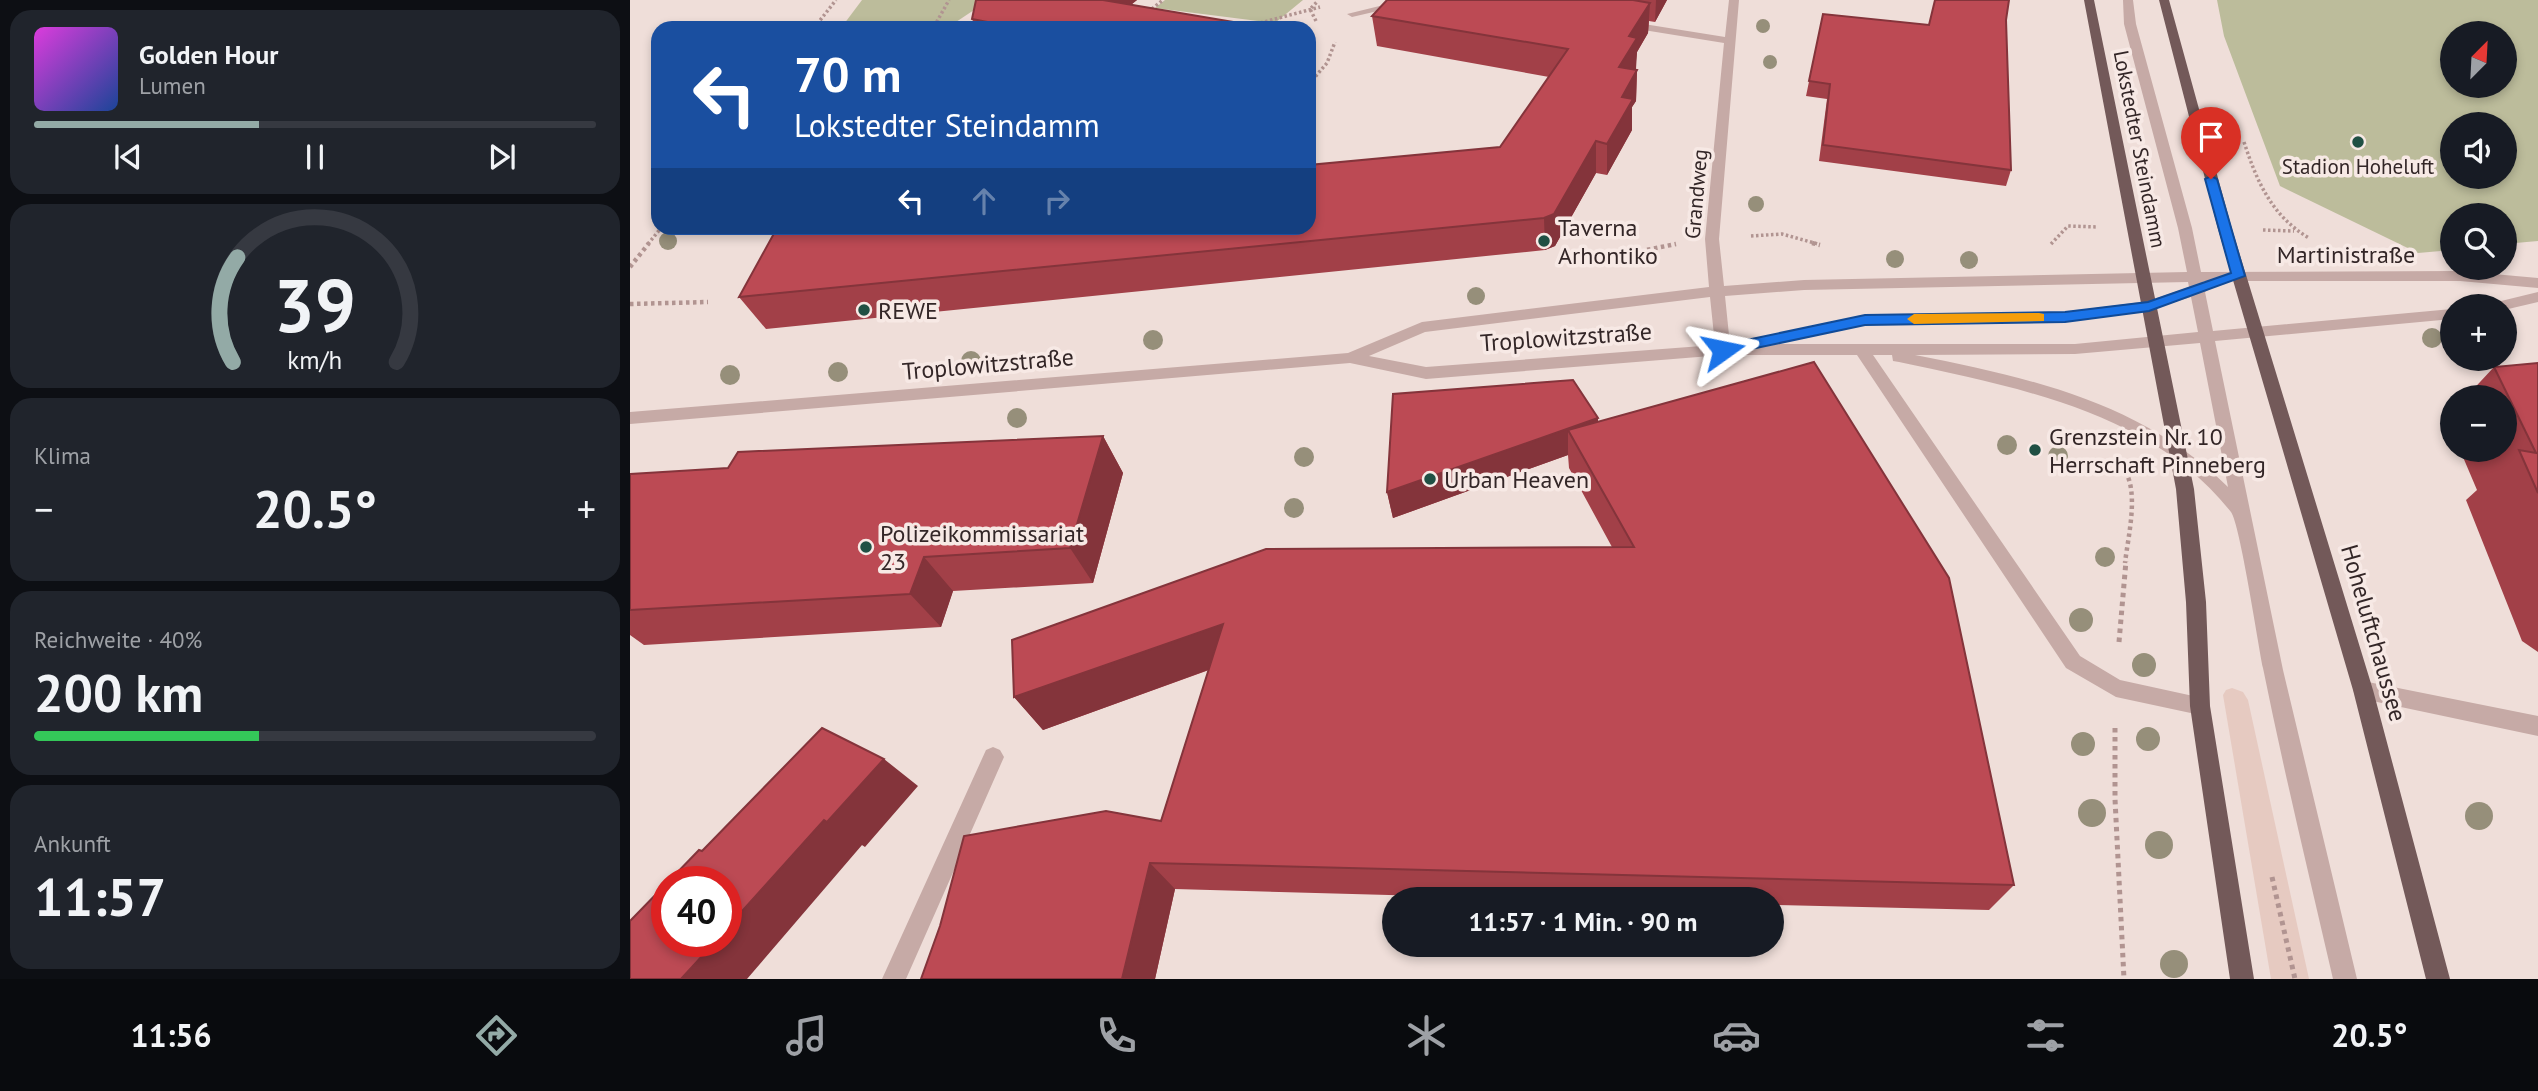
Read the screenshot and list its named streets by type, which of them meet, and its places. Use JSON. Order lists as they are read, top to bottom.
{
  "streets": {
    "main road": ["Lokstedter Steindamm", "Hoheluftchaussee"],
    "street": ["Grandweg", "Martinistraße", "Troplowitzstraße"]
  },
  "crossings": [
    ["Lokstedter Steindamm", "Martinistraße"],
    ["Lokstedter Steindamm", "Troplowitzstraße"],
    ["Grandweg", "Martinistraße"],
    ["Grandweg", "Troplowitzstraße"],
    ["Martinistraße", "Troplowitzstraße"],
    ["Martinistraße", "Hoheluftchaussee"]
  ],
  "places": [
    "Stadion Hoheluft",
    "Taverna Arhontiko",
    "REWE",
    "Grenzstein Nr. 10 Herrschaft Pinneberg",
    "Urban Heaven",
    "Polizeikommissariat 23"
  ],
  "north": "top right",
  "page": {
    "map_buttons": ["+", "−"],
    "turn": ["70 m", "Lokstedter Steindamm"],
    "song": ["Golden Hour", "Lumen"],
    "tile": [
      "Klima",
      ["Reichweite · 40%", "200 km"],
      ["Ankunft", "11:57"]
    ],
    "heat": ["−", "20.5°", "+"],
    "limit": "40",
    "trip": "11:57 · 1 Min. · 90 m",
    "tabs": ["11:56", "20.5°"],
    "gauge": ["39", "km/h"]
  }
}
